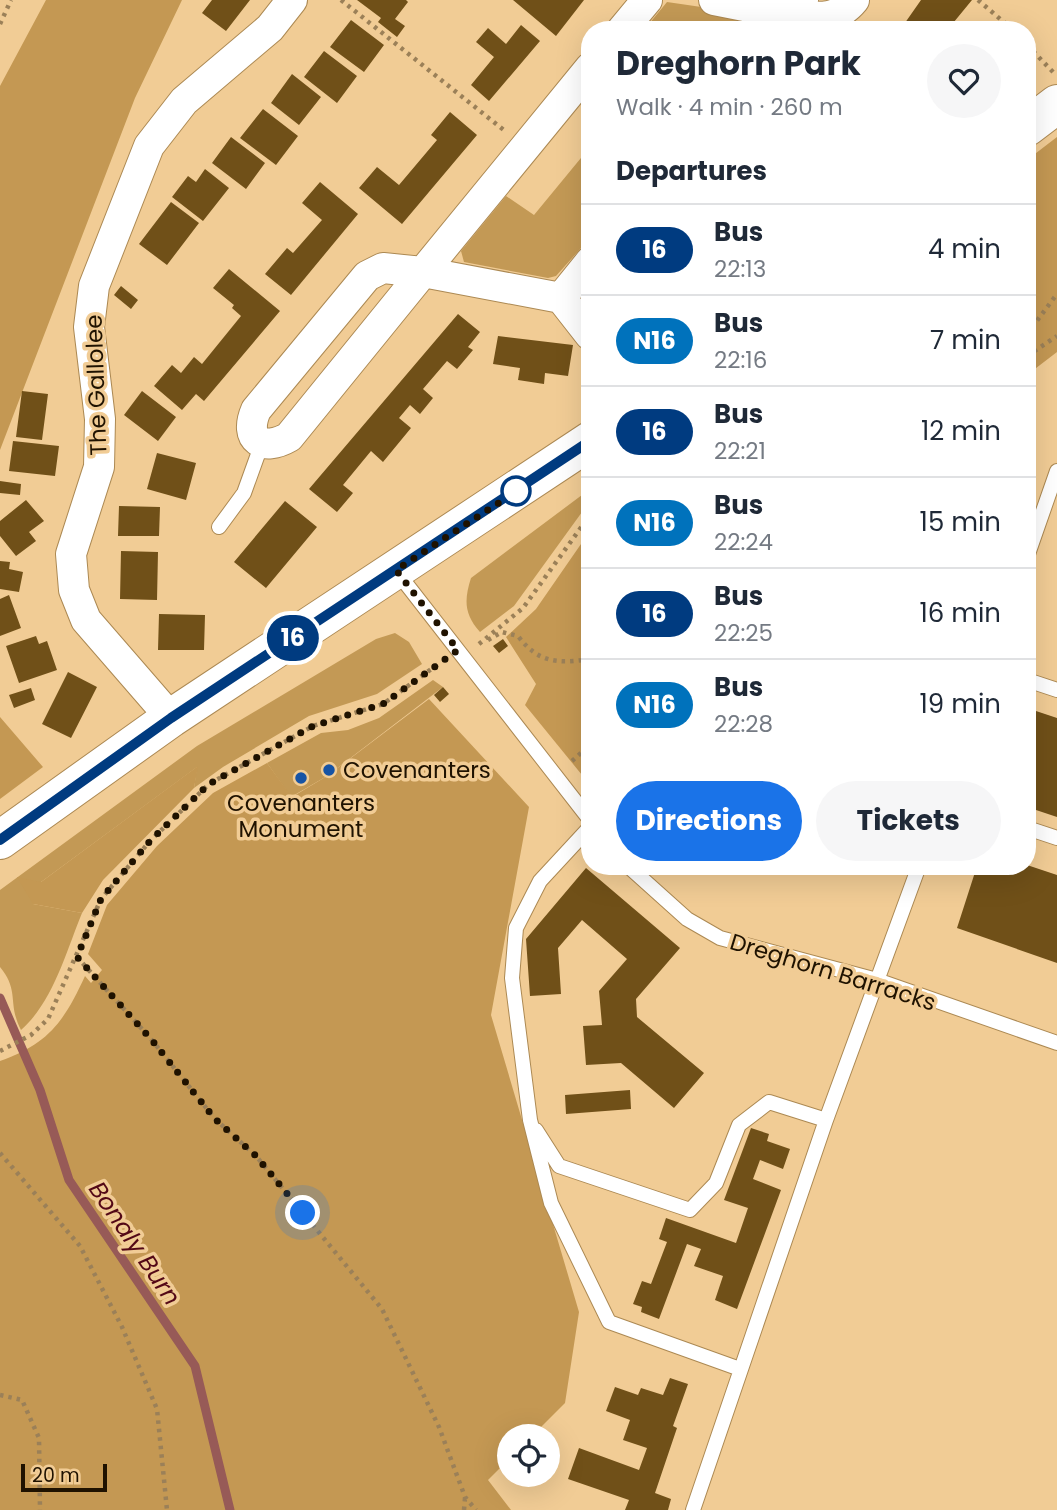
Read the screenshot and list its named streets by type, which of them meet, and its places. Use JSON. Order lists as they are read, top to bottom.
{
  "streets": {
    "street": ["The Gallolee"],
    "lane": ["Dreghorn Barracks"]
  },
  "water": ["Bonaly Burn"],
  "places": ["Covenanters", "Covenanters Monument"],
  "lines": ["bus line 16"],
  "scale_bar": "20 m",
  "page": {
    "on_map": "16",
    "heading": [
      ["Dreghorn Park", "Walk · 4 min · 260 m"],
      "Departures"
    ],
    "list": [
      {
        "mark": "16",
        "name": "Bus",
        "note": "22:13",
        "value": "4 min"
      },
      {
        "mark": "N16",
        "name": "Bus",
        "note": "22:16",
        "value": "7 min"
      },
      {
        "mark": "16",
        "name": "Bus",
        "note": "22:21",
        "value": "12 min"
      },
      {
        "mark": "N16",
        "name": "Bus",
        "note": "22:24",
        "value": "15 min"
      },
      {
        "mark": "16",
        "name": "Bus",
        "note": "22:25",
        "value": "16 min"
      },
      {
        "mark": "N16",
        "name": "Bus",
        "note": "22:28",
        "value": "19 min"
      }
    ],
    "buttons": ["Directions", "Tickets"],
    "scale": "20 m"
  }
}
